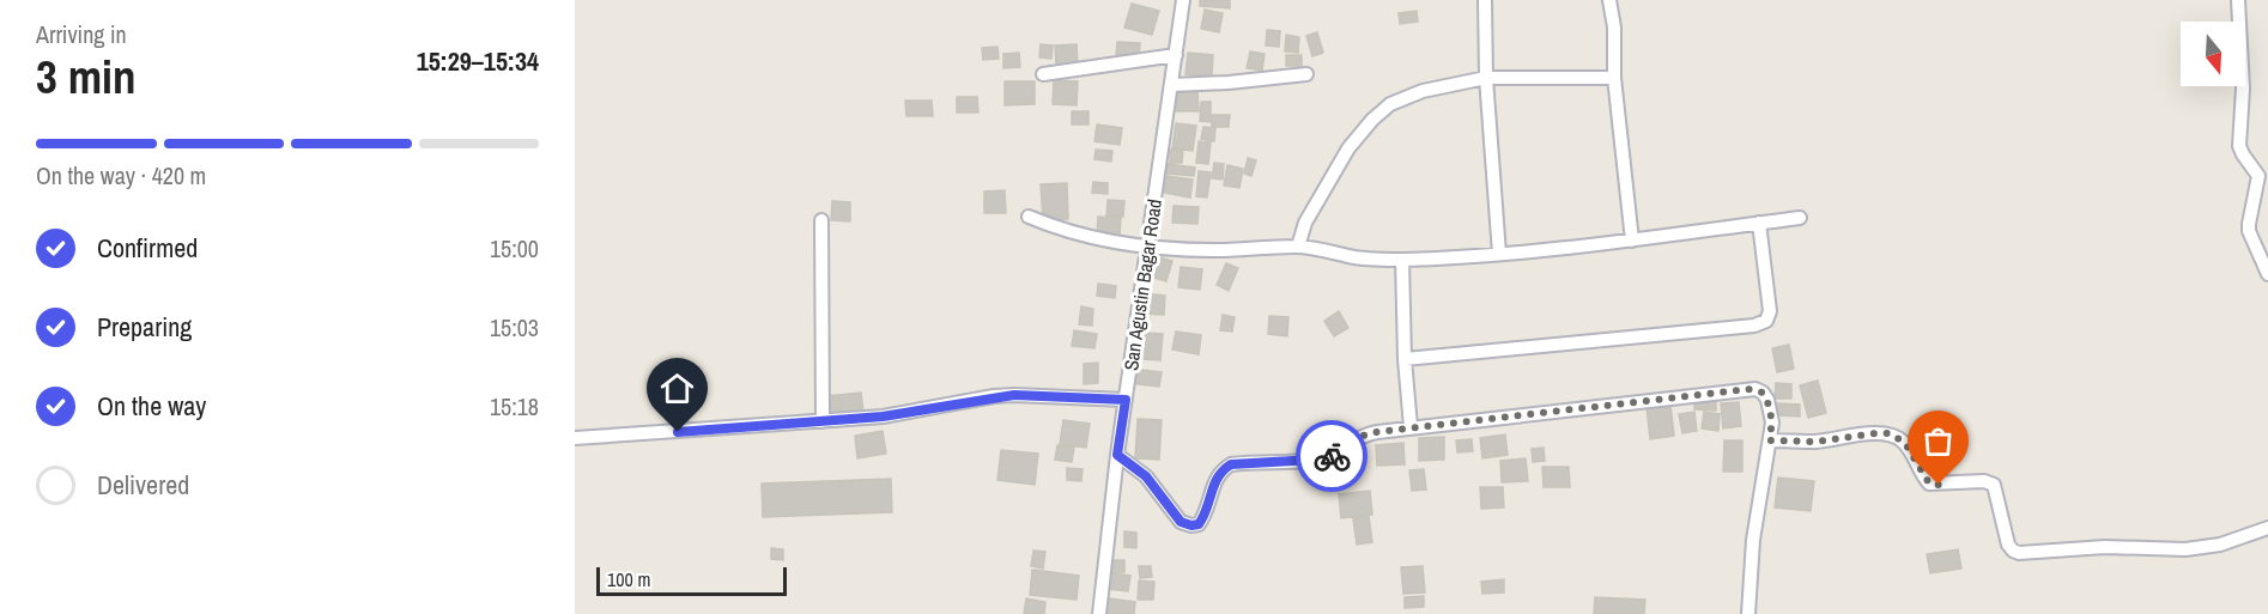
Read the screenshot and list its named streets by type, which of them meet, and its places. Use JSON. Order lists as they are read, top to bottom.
{
  "streets": {
    "street": ["San Agustin Bagar Road"]
  },
  "scale_bar": "100 m",
  "north": "bottom",
  "page": {
    "heading": ["3 min", "Arriving in", "15:29–15:34"],
    "bar": "On the way · 420 m",
    "list": [
      ["Confirmed", "15:00"],
      ["Preparing", "15:03"],
      ["On the way", "15:18"],
      "Delivered"
    ],
    "scale": "100 m"
  }
}
